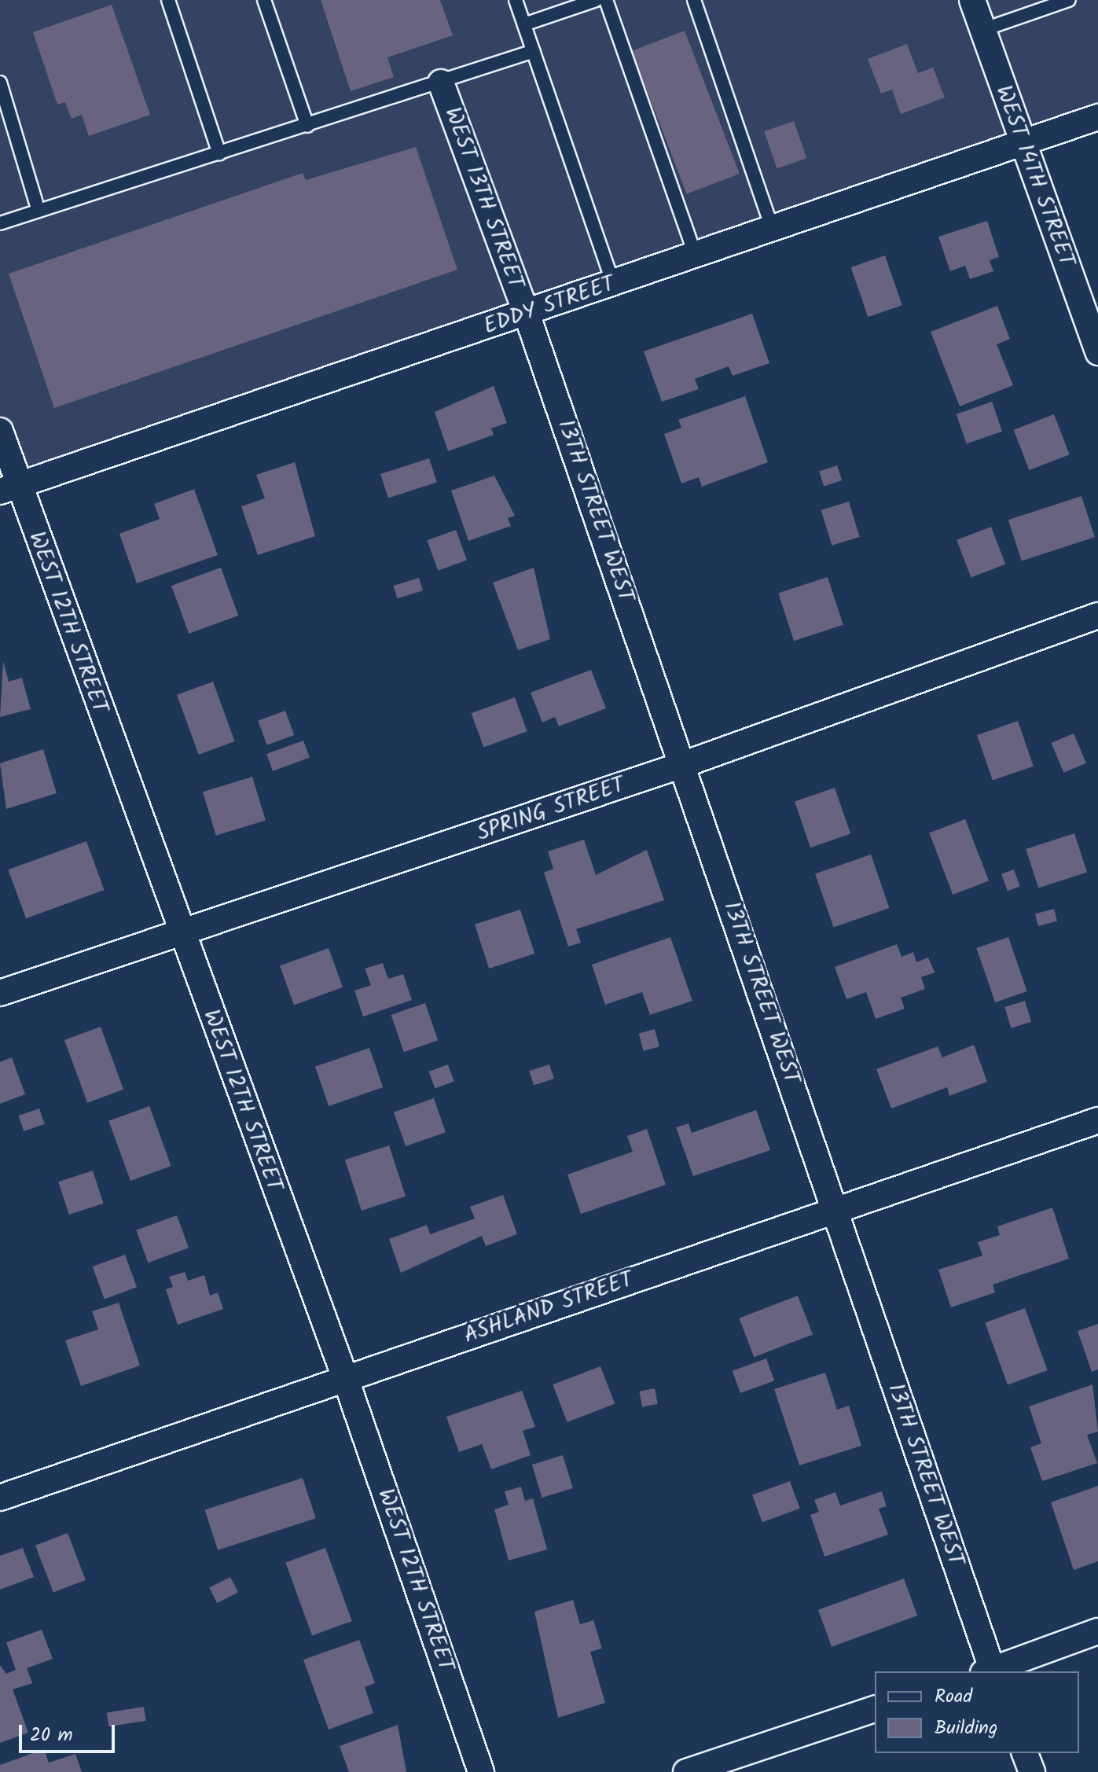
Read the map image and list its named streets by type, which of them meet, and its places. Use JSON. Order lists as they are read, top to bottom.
{
  "streets": {
    "street": [
      "WEST 14TH STREET",
      "WEST 13TH STREET",
      "EDDY STREET",
      "13TH STREET WEST",
      "WEST 12TH STREET",
      "SPRING STREET",
      "ASHLAND STREET"
    ]
  },
  "crossings": [
    ["WEST 14TH STREET", "EDDY STREET"],
    ["WEST 13TH STREET", "EDDY STREET"],
    ["WEST 13TH STREET", "13TH STREET WEST"],
    ["EDDY STREET", "13TH STREET WEST"],
    ["EDDY STREET", "WEST 12TH STREET"],
    ["13TH STREET WEST", "SPRING STREET"],
    ["13TH STREET WEST", "ASHLAND STREET"],
    ["WEST 12TH STREET", "SPRING STREET"],
    ["WEST 12TH STREET", "ASHLAND STREET"]
  ],
  "legend": ["Road", "Building"],
  "scale_bar": "20 m"
}
